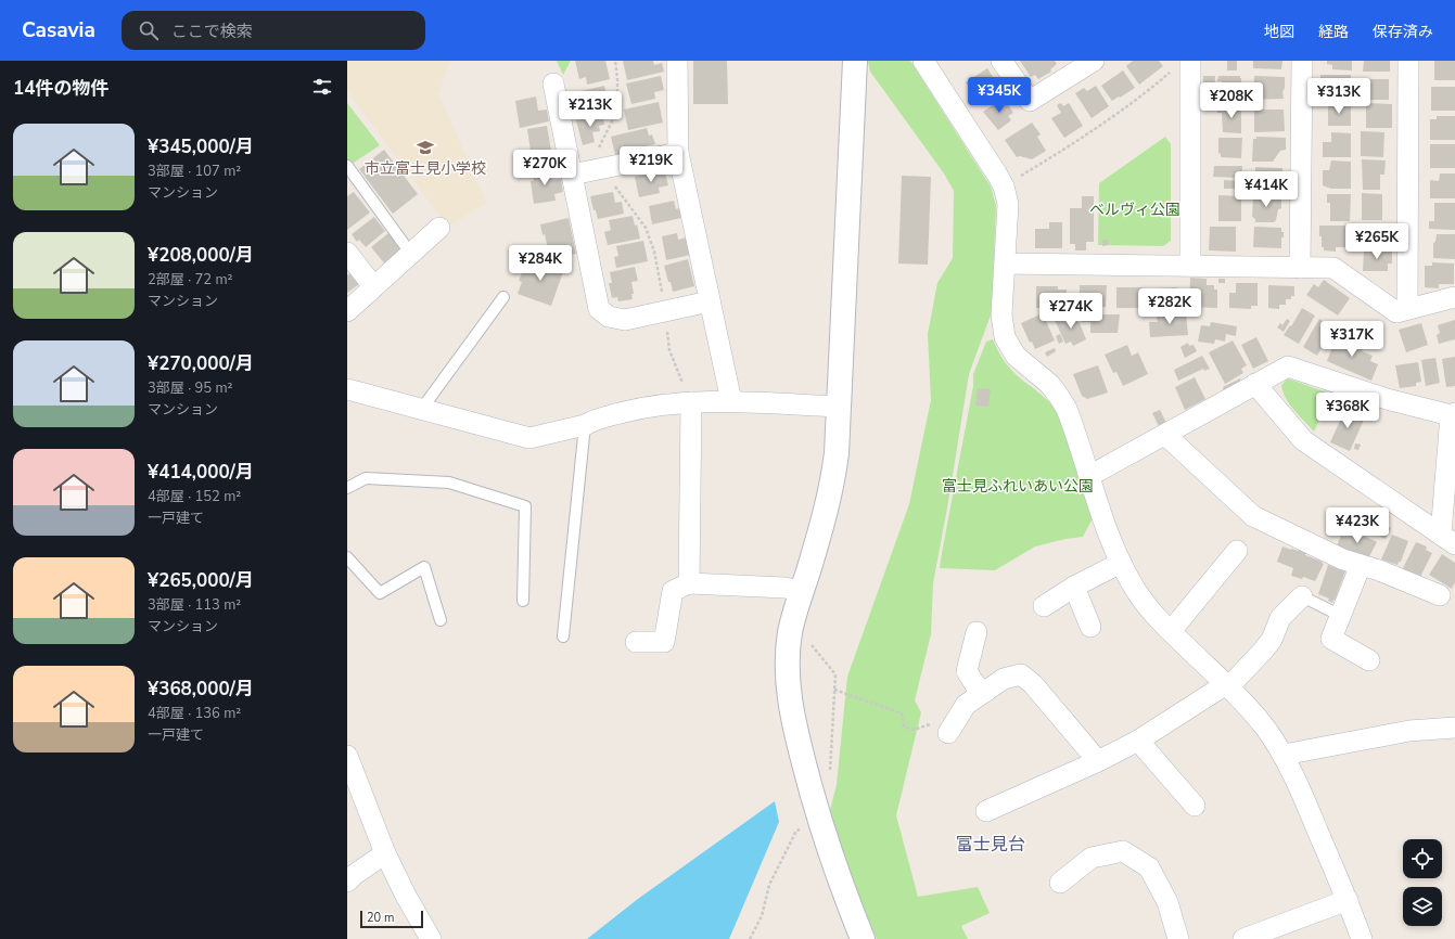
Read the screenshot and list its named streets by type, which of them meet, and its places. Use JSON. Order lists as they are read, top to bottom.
{
  "districts": ["富士見台"],
  "parks": ["ベルヴィ公園", "富士見ふれいあい公園"],
  "places": {
    "school or university": ["市立富士見小学校"]
  },
  "scale_bar": "20 m",
  "page": {
    "header": "Casavia",
    "search": "ここで検索",
    "nav": ["地図", "経路", "保存済み"],
    "heading": "14件の物件",
    "price": [
      "¥345K",
      "¥313K",
      "¥208K",
      "¥213K",
      "¥219K",
      "¥270K",
      "¥414K",
      "¥265K",
      "¥284K",
      "¥282K",
      "¥274K",
      "¥317K",
      "¥368K",
      "¥423K"
    ],
    "list": [
      {
        "name": "¥345,000/月",
        "note": "3部屋 · 107 m² · マンション"
      },
      {
        "name": "¥208,000/月",
        "note": "2部屋 · 72 m² · マンション"
      },
      {
        "name": "¥270,000/月",
        "note": "3部屋 · 95 m² · マンション"
      },
      {
        "name": "¥414,000/月",
        "note": "4部屋 · 152 m² · 一戸建て"
      },
      {
        "name": "¥265,000/月",
        "note": "3部屋 · 113 m² · マンション"
      },
      {
        "name": "¥368,000/月",
        "note": "4部屋 · 136 m² · 一戸建て"
      }
    ],
    "scale": "20 m"
  }
}
